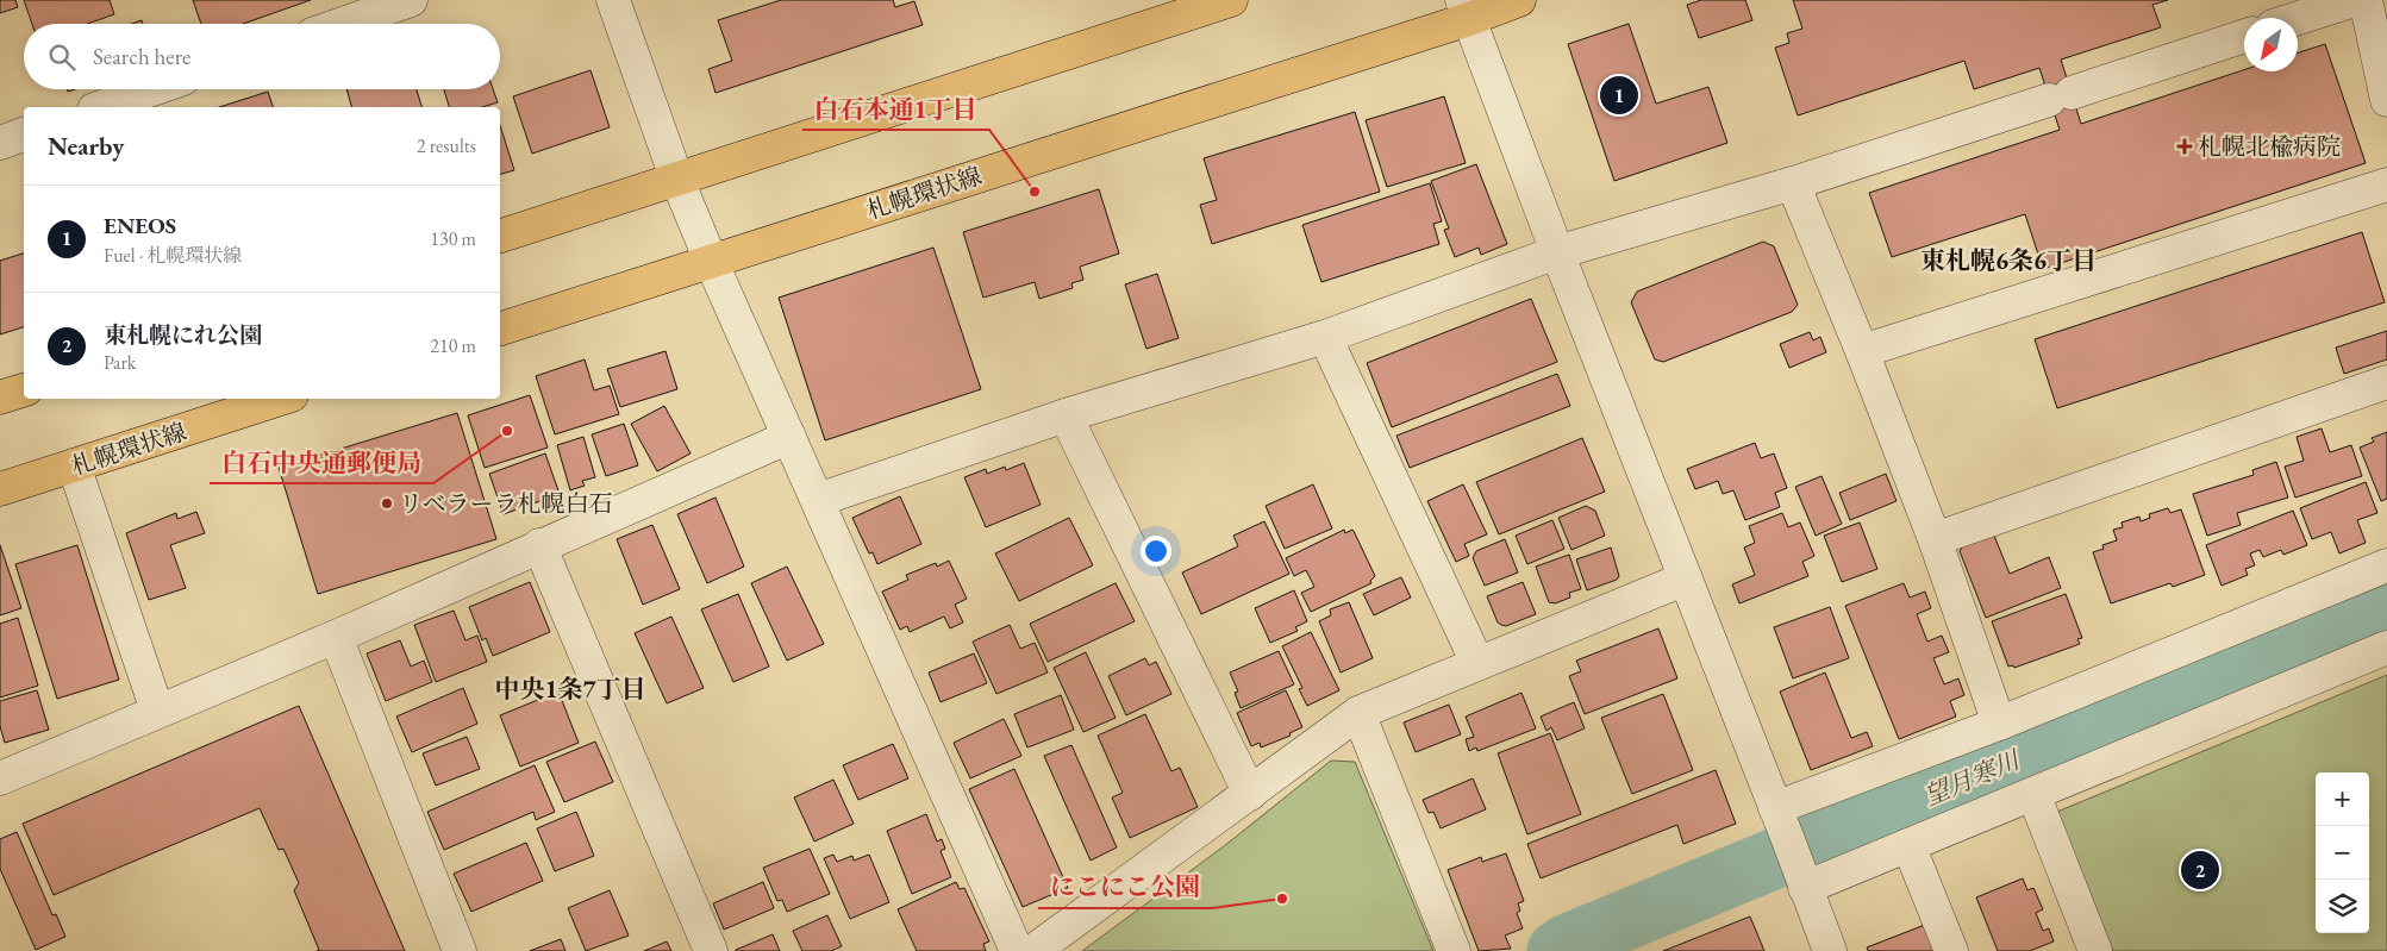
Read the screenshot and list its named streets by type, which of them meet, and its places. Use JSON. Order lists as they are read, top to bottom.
{
  "streets": {
    "main road": ["札幌環状線"]
  },
  "districts": ["東札幌6条6丁目", "中央1条7丁目"],
  "water": ["望月寒川"],
  "places": {
    "health": ["札幌北楡病院"],
    "other": [
      "白石本通1丁目",
      "白石中央通郵便局",
      "リベラーラ札幌白石",
      "にこにこ公園"
    ]
  },
  "north": "bottom left",
  "page": {
    "search": "Search here",
    "pins": ["1", "2"],
    "heading": ["Nearby", "2 results"],
    "list": [
      {
        "mark": "1",
        "name": "ENEOS",
        "note": "Fuel · 札幌環状線",
        "value": "130 m"
      },
      {
        "mark": "2",
        "name": "東札幌にれ公園",
        "note": "Park",
        "value": "210 m"
      }
    ],
    "map_buttons": ["+", "−"]
  }
}
